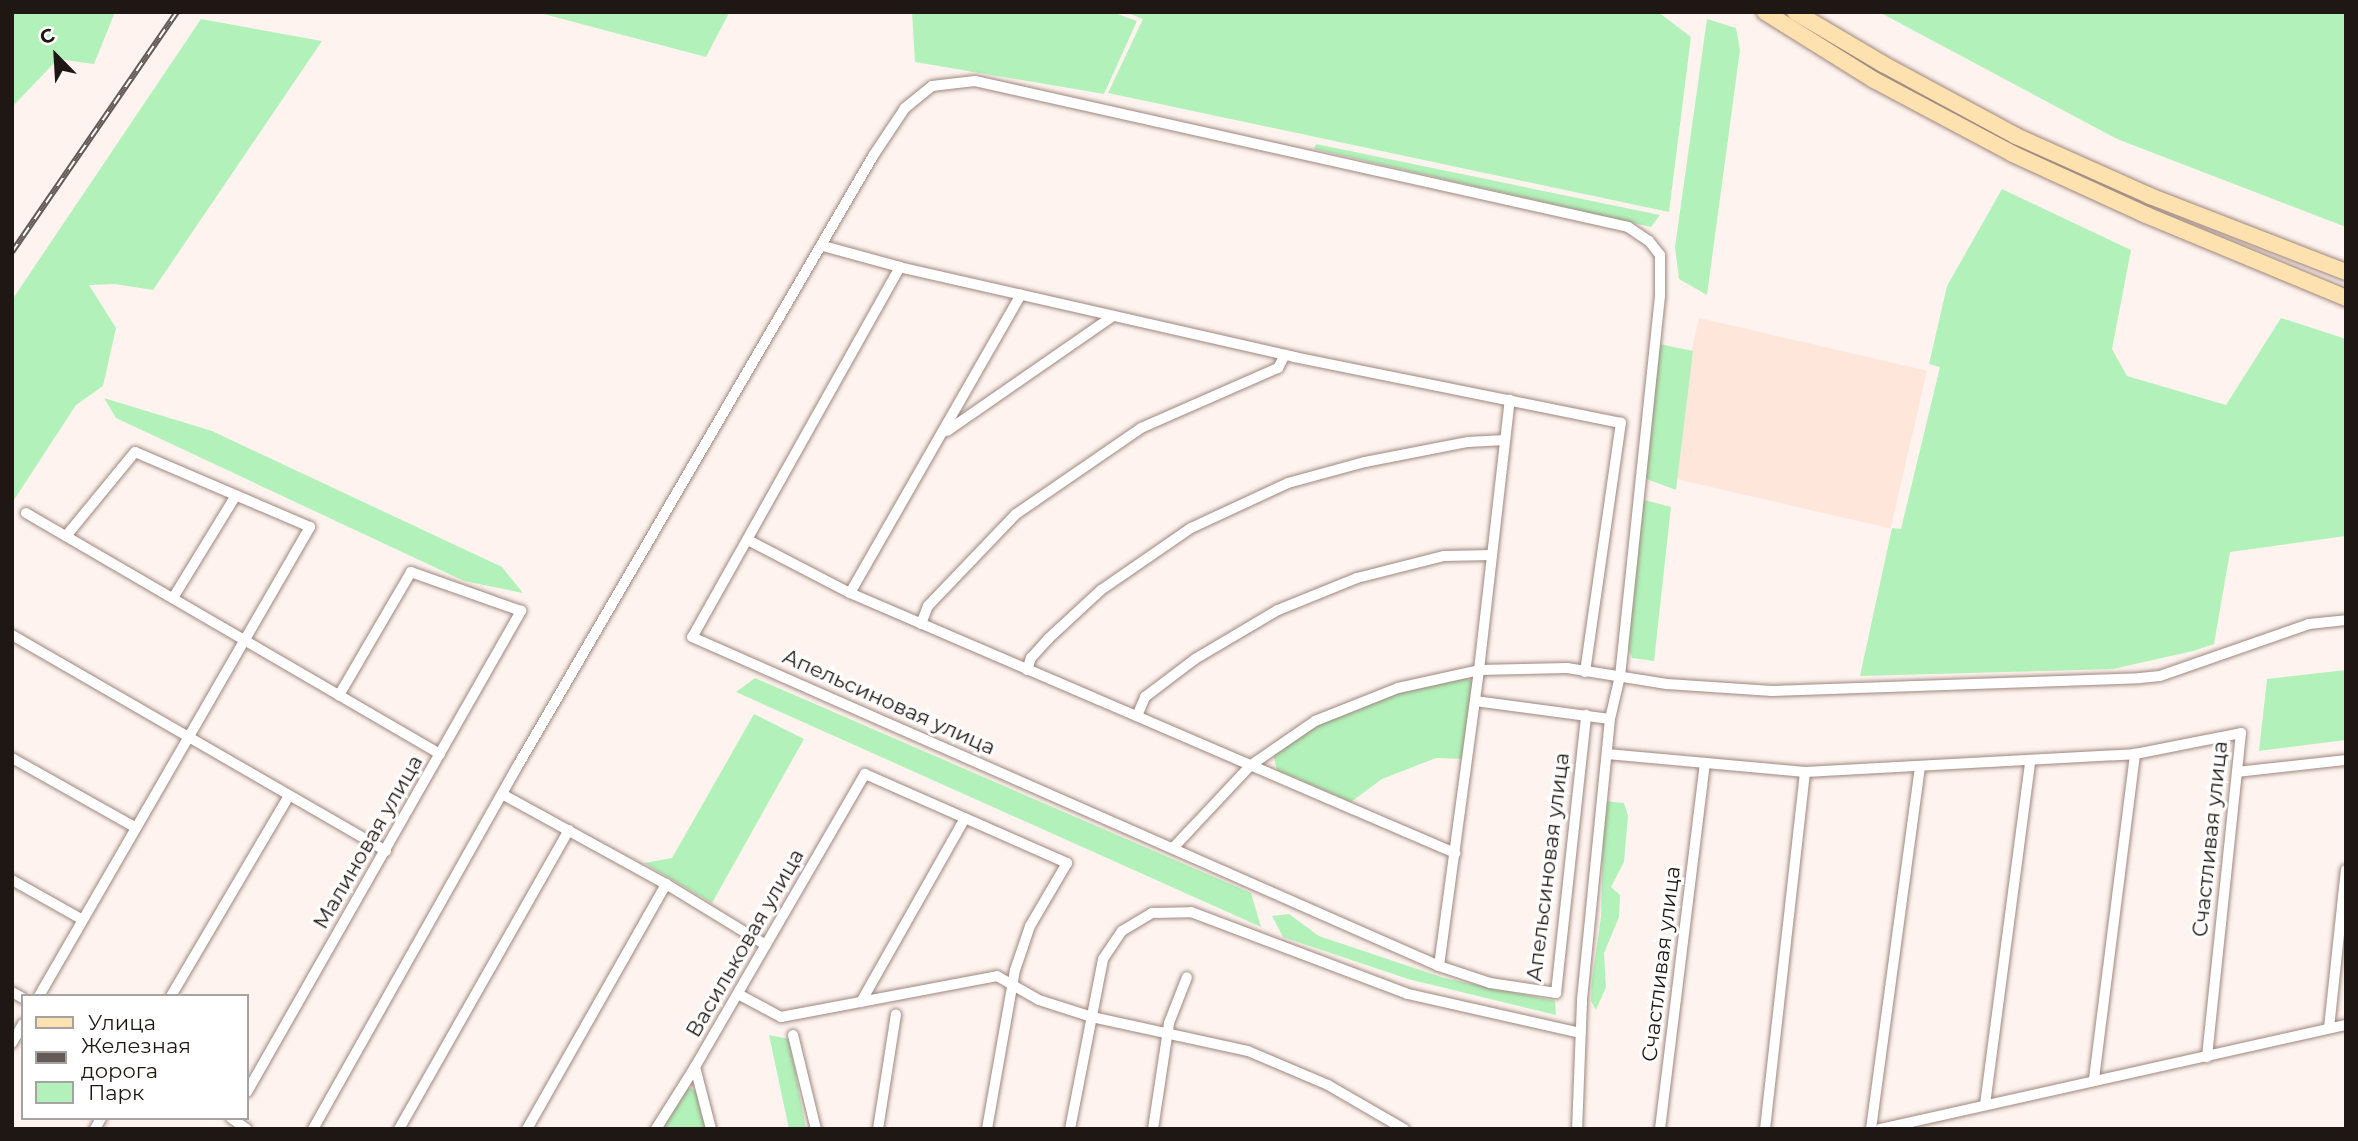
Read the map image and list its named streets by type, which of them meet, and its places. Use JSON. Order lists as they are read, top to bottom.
{
  "streets": {
    "street": [
      "Апельсиновая улица",
      "Счастливая улица",
      "Малиновая улица",
      "Васильковая улица"
    ]
  },
  "legend": ["Улица", "Железная дорога", "Парк"],
  "north": "top left"
}
